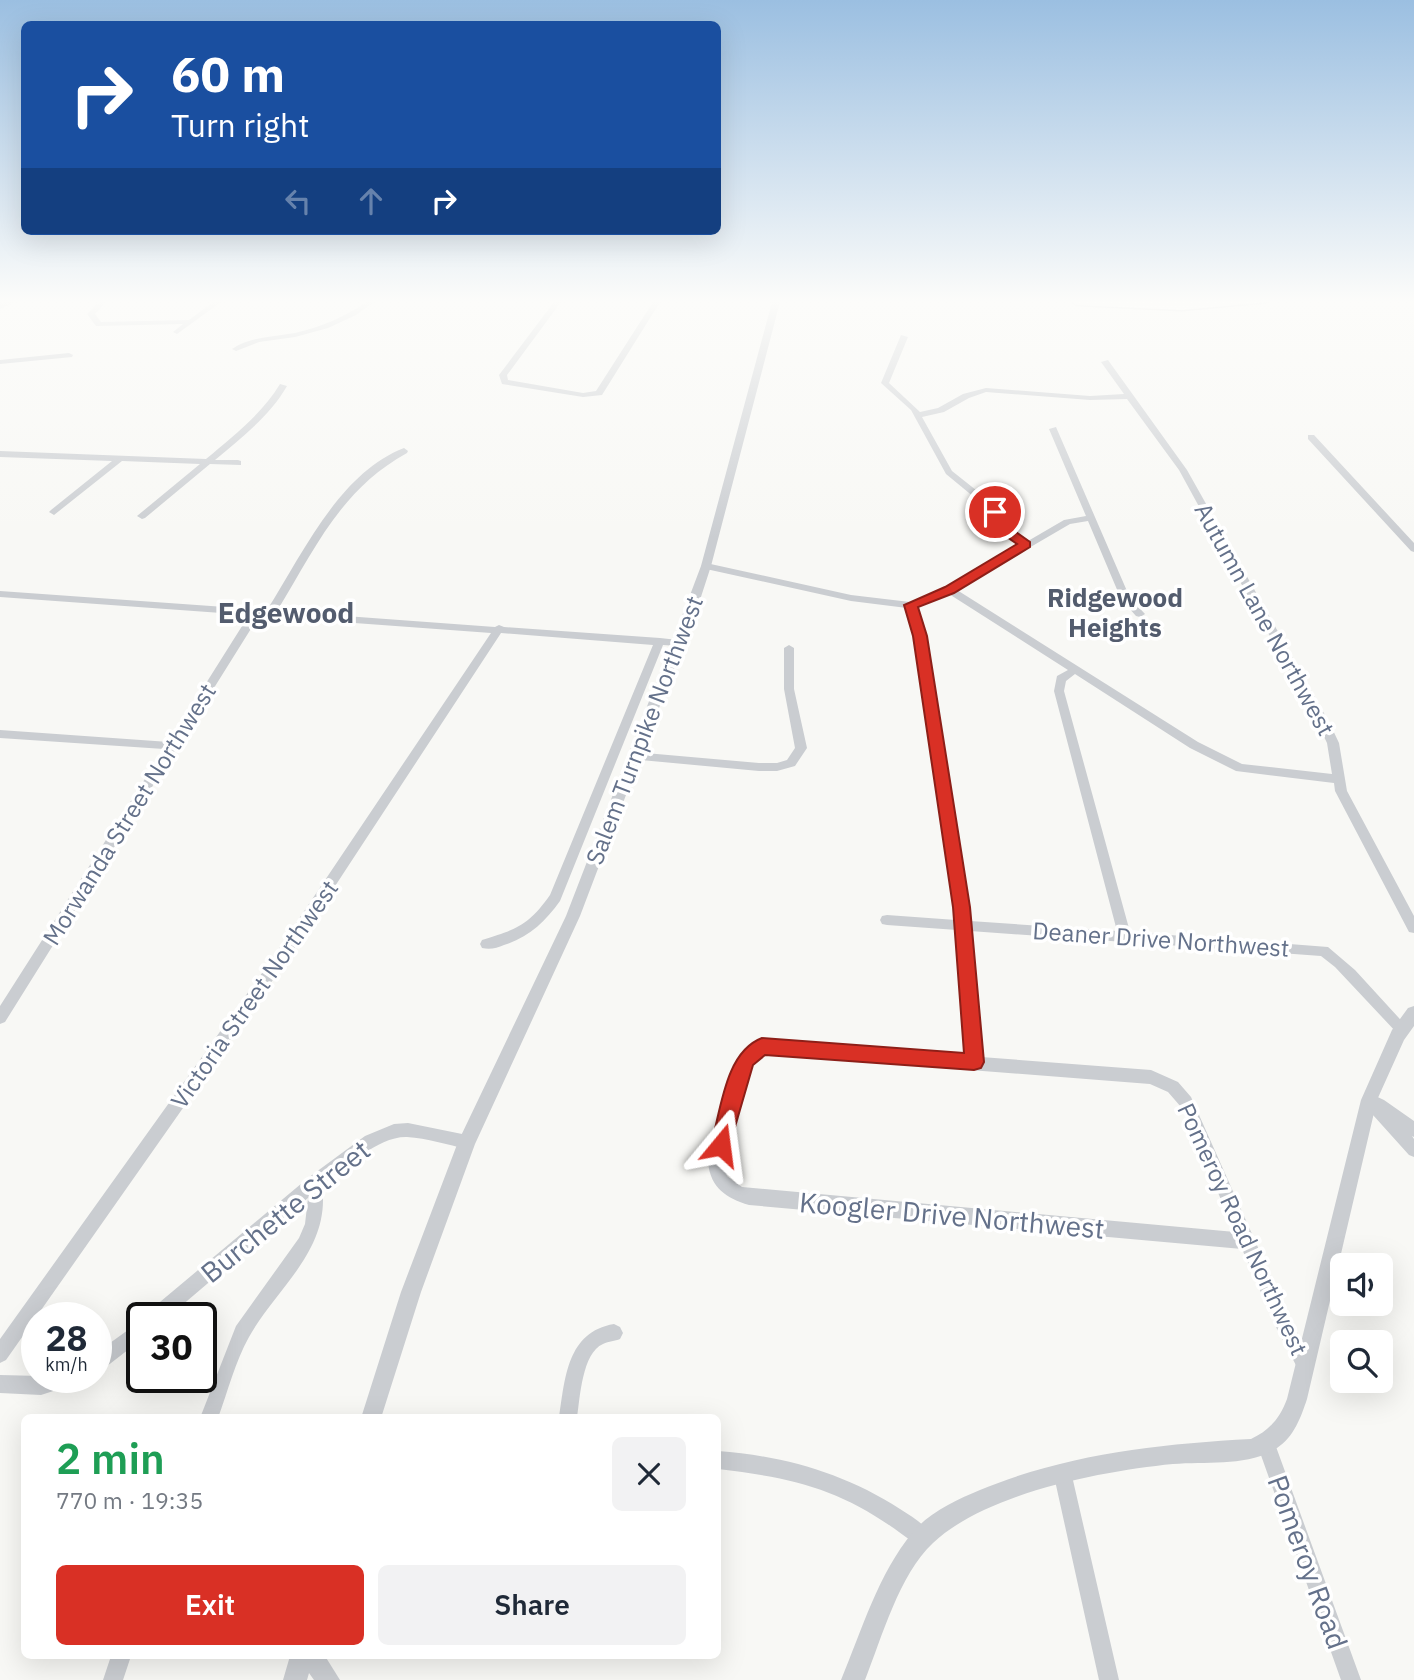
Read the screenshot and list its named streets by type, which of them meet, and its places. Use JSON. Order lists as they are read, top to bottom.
{
  "streets": {
    "street": [
      "Autumn Lane Northwest",
      "Salem Turnpike Northwest",
      "Morwanda Street Northwest",
      "Deaner Drive Northwest",
      "Victoria Street Northwest",
      "Burchette Street",
      "Koogler Drive Northwest",
      "Pomeroy Road Northwest",
      "Pomeroy Road"
    ]
  },
  "crossings": [
    ["Salem Turnpike Northwest", "Burchette Street"],
    ["Koogler Drive Northwest", "Pomeroy Road Northwest"]
  ],
  "districts": ["Ridgewood Heights", "Edgewood"],
  "page": {
    "turn": ["60 m", "Turn right"],
    "speed": "28 km/h",
    "limit": "30",
    "heading": ["2 min", "770 m · 19:35"],
    "buttons": ["Exit", "Share"]
  }
}
